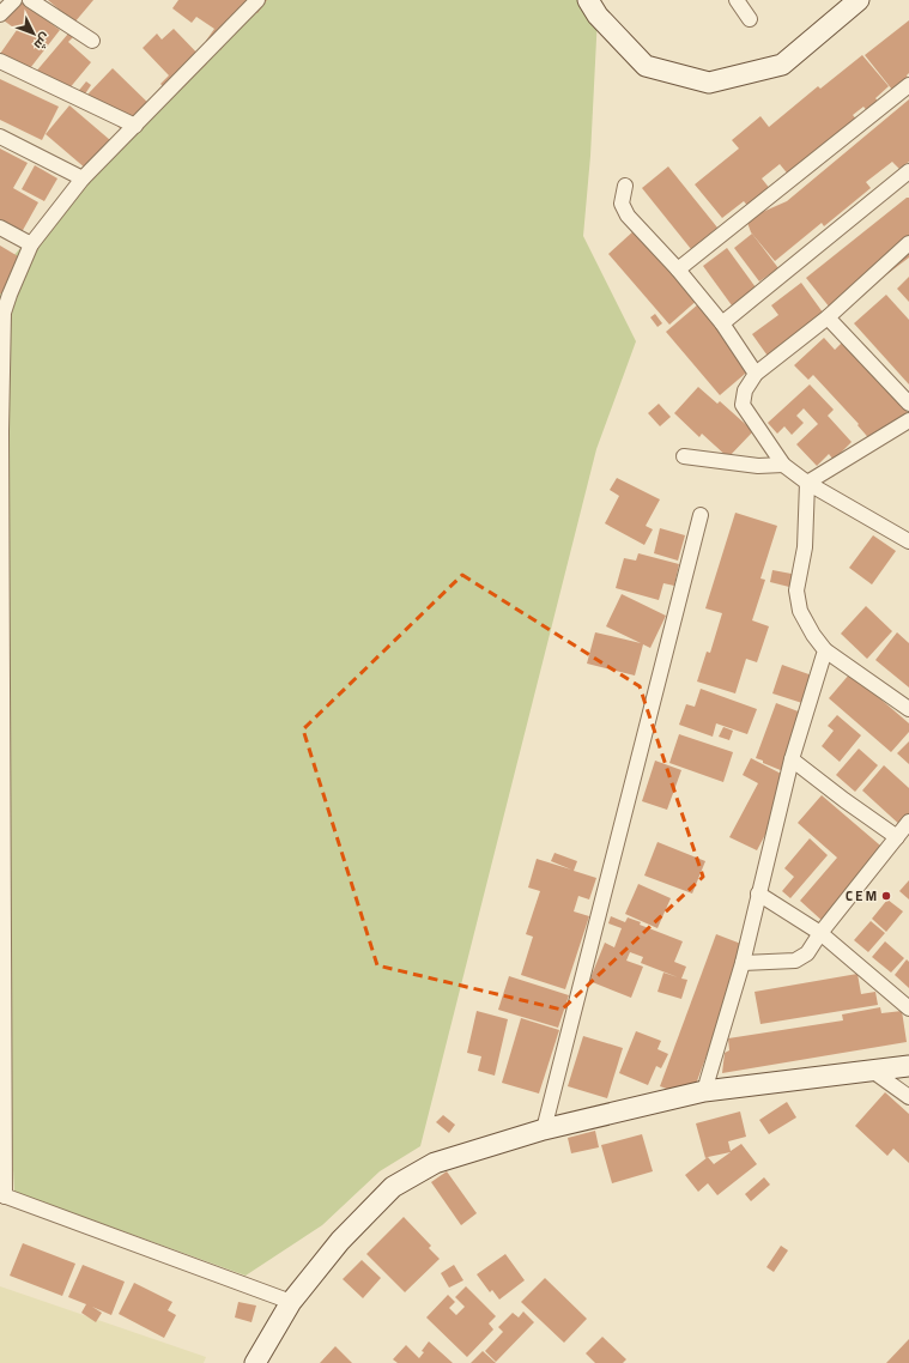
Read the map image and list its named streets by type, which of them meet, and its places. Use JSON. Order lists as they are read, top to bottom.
{
  "places": ["C E M"],
  "north": "bottom right"
}
